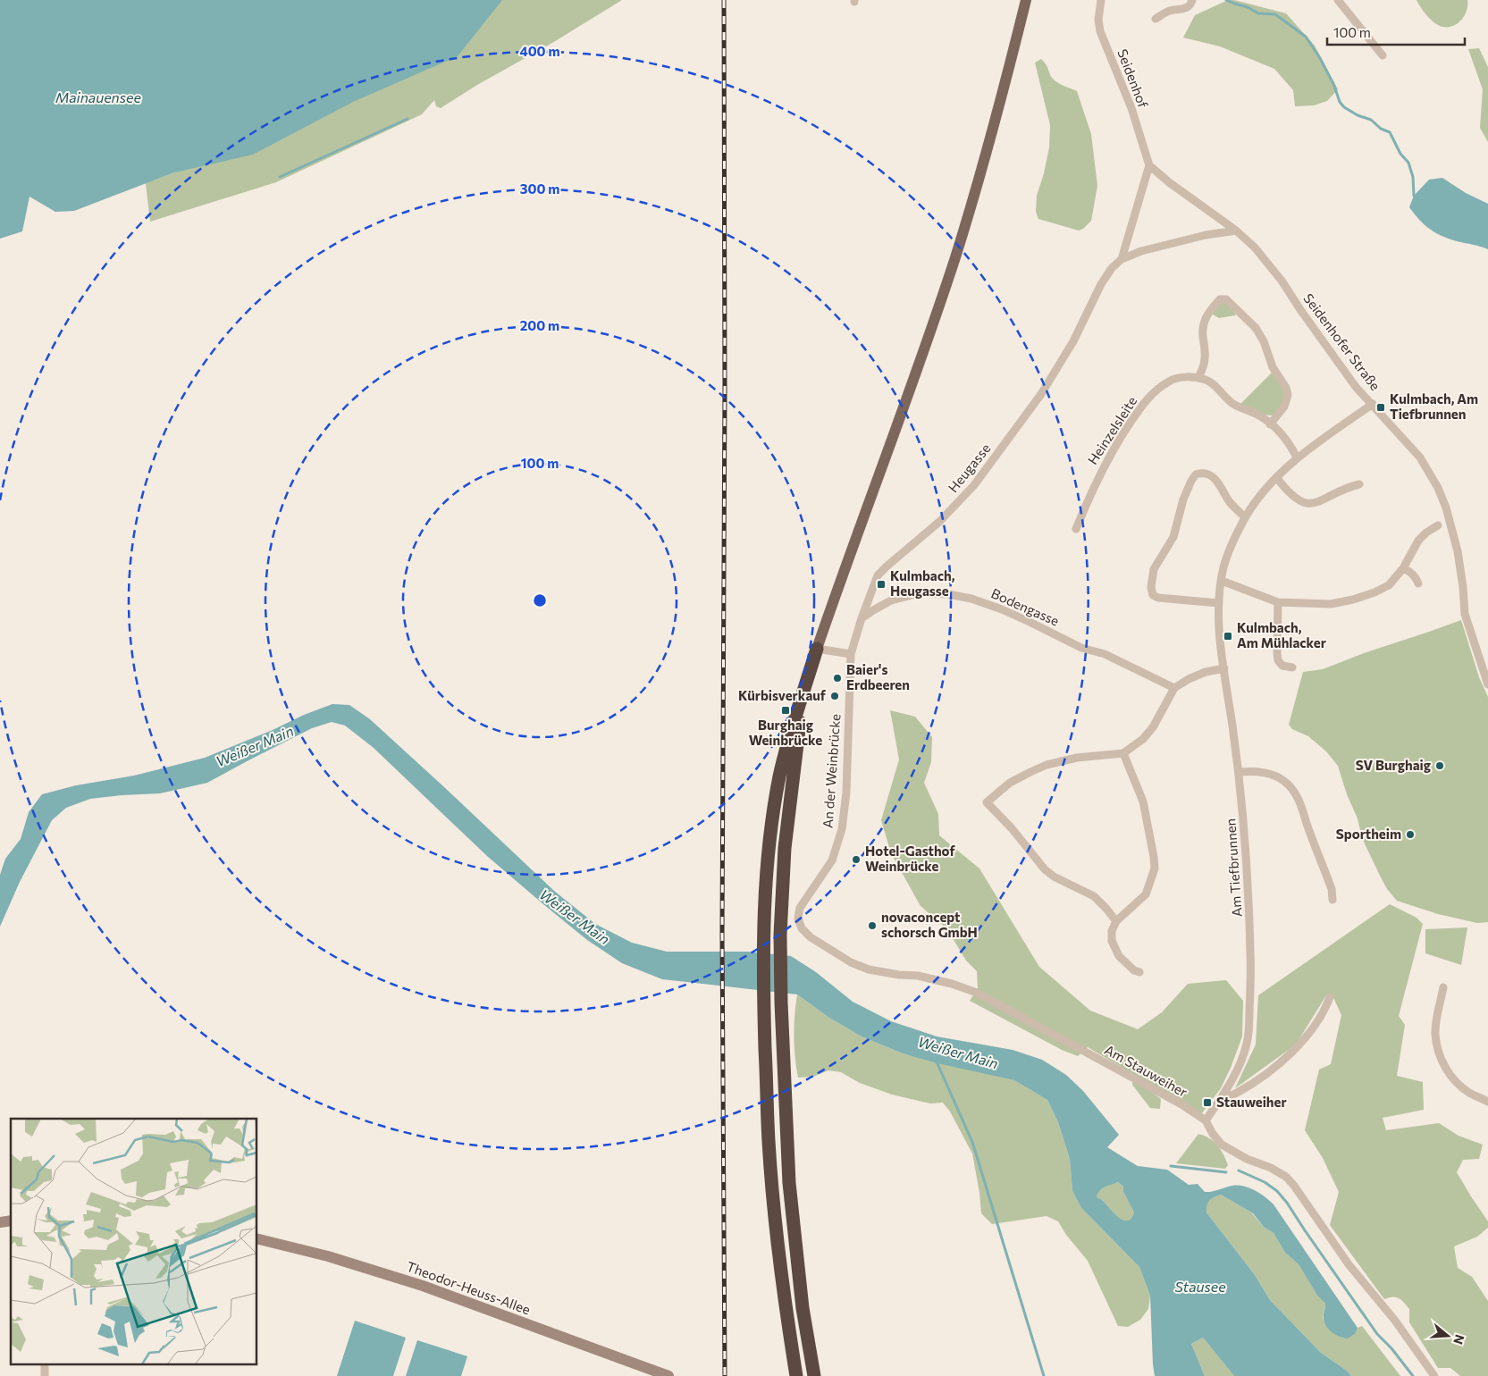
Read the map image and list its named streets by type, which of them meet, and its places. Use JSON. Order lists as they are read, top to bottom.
{
  "streets": {
    "main road": ["Theodor-Heuss-Allee"],
    "street": [
      "Seidenhof",
      "Seidenhofer Straße",
      "Heinzelsleite",
      "Heugasse",
      "Bodengasse",
      "An der Weinbrücke",
      "Am Tiefbrunnen",
      "Am Stauweiher"
    ]
  },
  "crossings": [
    ["Seidenhofer Straße", "Am Tiefbrunnen"],
    ["Heugasse", "Bodengasse"],
    ["Heugasse", "An der Weinbrücke"],
    ["An der Weinbrücke", "Am Stauweiher"],
    ["Am Tiefbrunnen", "Am Stauweiher"]
  ],
  "water": ["Mainauensee", "Weißer Main", "Stausee"],
  "places": {
    "transit": [
      "Kulmbach, Am Tiefbrunnen",
      "Kulmbach, Heugasse",
      "Kulmbach, Am Mühlacker",
      "Burghaig Weinbrücke",
      "Stauweiher"
    ],
    "other": [
      "Baier's Erdbeeren",
      "Kürbisverkauf",
      "SV Burghaig",
      "Sportheim",
      "Hotel-Gasthof Weinbrücke",
      "novaconcept schorsch GmbH"
    ]
  },
  "scale_bar": "100 m",
  "north": "right",
  "rings": [
    "400 m",
    "300 m",
    "200 m",
    "100 m"
  ]
}
